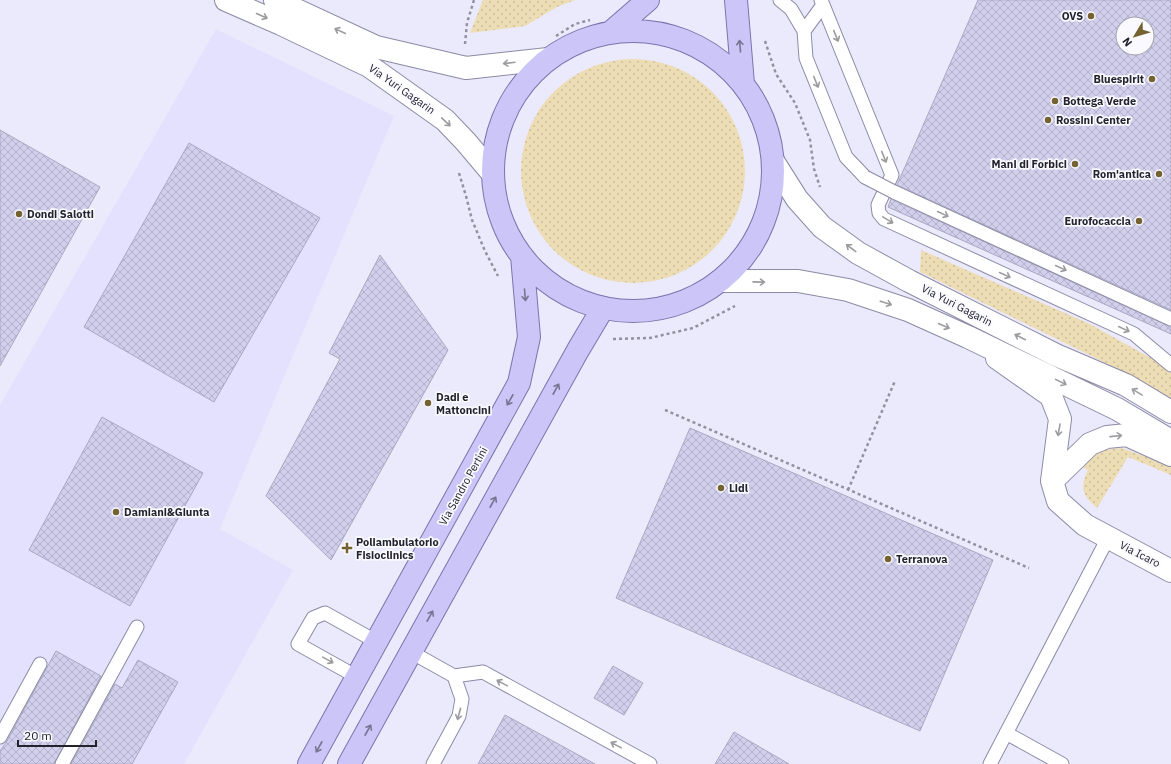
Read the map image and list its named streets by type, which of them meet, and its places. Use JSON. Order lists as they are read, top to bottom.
{
  "streets": {
    "main road": ["Via Yuri Gagarin", "Via Sandro Pertini", "Via Icaro"]
  },
  "places": {
    "other": [
      "OVS",
      "Bluespirit",
      "Bottega Verde",
      "Rossini Center",
      "Mani di Forbici",
      "Rom'antica",
      "Dondi Salotti",
      "Eurofocaccia",
      "Dadi e Mattoncini",
      "Lidl",
      "Damiani&Giunta",
      "Terranova"
    ],
    "health": ["Poliambulatorio Fisioclinics"]
  },
  "scale_bar": "20 m",
  "north": "bottom left"
}
